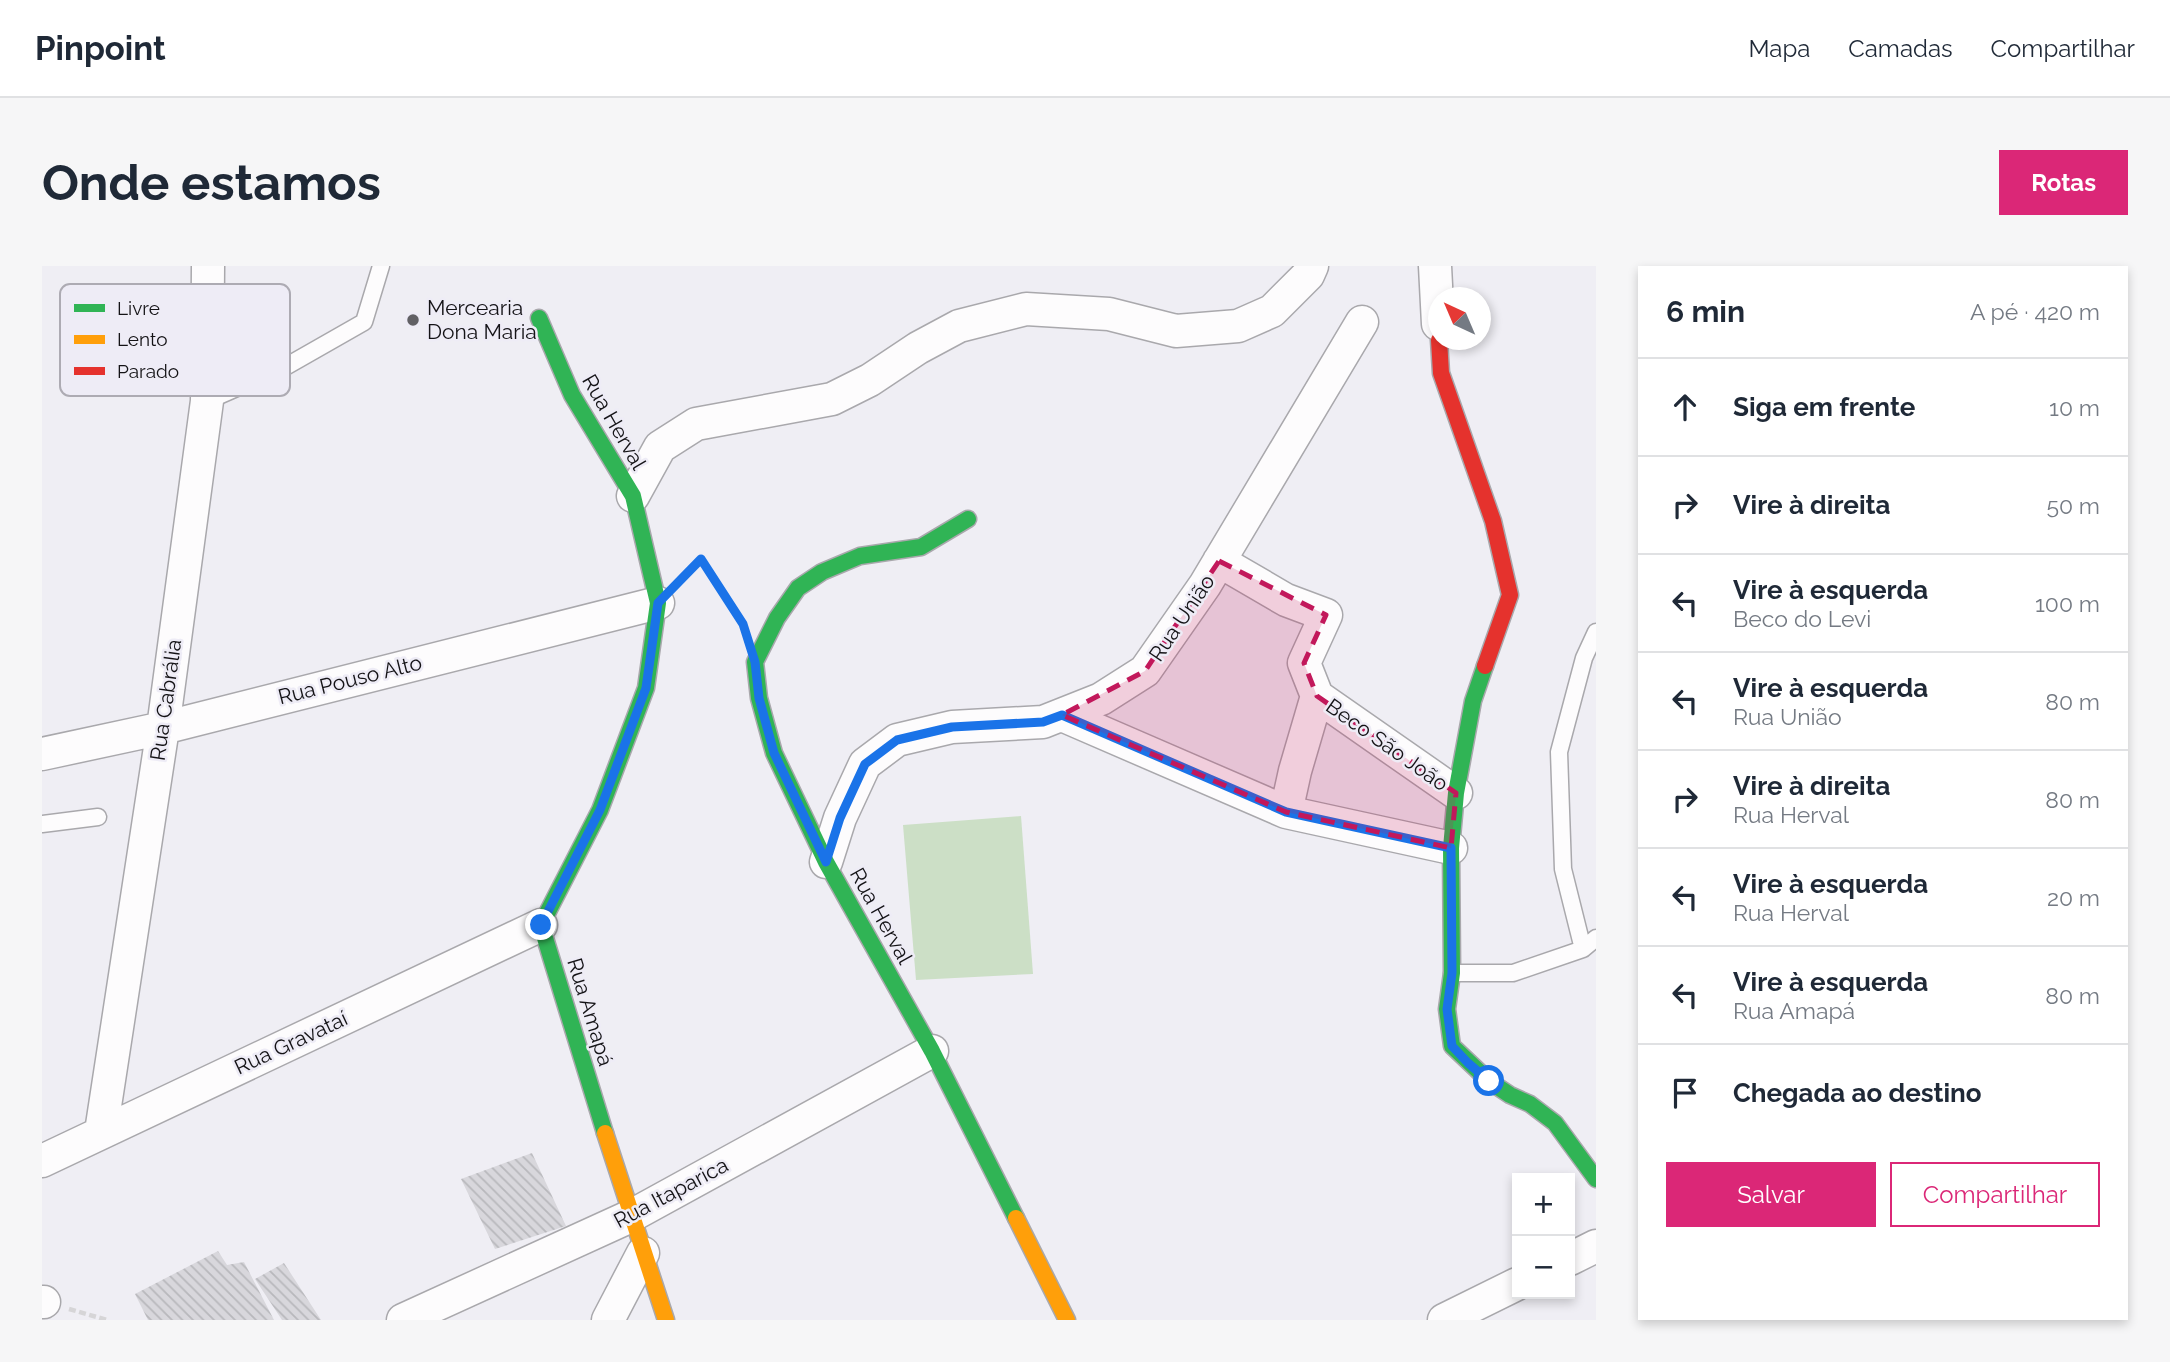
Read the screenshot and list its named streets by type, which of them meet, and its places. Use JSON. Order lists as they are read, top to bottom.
{
  "streets": {
    "street": [
      "Rua Herval",
      "Rua União",
      "Rua Pouso Alto",
      "Rua Cabrália",
      "Beco São João",
      "Rua Amapá",
      "Rua Gravataí",
      "Rua Itaparica"
    ]
  },
  "crossings": [
    ["Rua Herval", "Rua União"],
    ["Rua Herval", "Rua Pouso Alto"],
    ["Rua Herval", "Rua Itaparica"],
    ["Rua Pouso Alto", "Rua Cabrália"],
    ["Rua Cabrália", "Rua Gravataí"],
    ["Rua Amapá", "Rua Gravataí"],
    ["Rua Amapá", "Rua Itaparica"]
  ],
  "places": ["Mercearia Dona Maria"],
  "legend": ["Livre", "Lento", "Parado"],
  "north": "top left",
  "page": {
    "header": "Pinpoint",
    "nav": ["Mapa", "Camadas", "Compartilhar"],
    "buttons": [
      "Rotas",
      ["Salvar", "Compartilhar"]
    ],
    "title": "Onde estamos",
    "heading": ["6 min", "A pé · 420 m"],
    "list": [
      ["Siga em frente", "10 m"],
      ["Vire à direita", "50 m"],
      ["Vire à esquerda", "Beco do Levi", "100 m"],
      ["Vire à esquerda", "Rua União", "80 m"],
      ["Vire à direita", "Rua Herval", "80 m"],
      ["Vire à esquerda", "Rua Herval", "20 m"],
      ["Vire à esquerda", "Rua Amapá", "80 m"],
      "Chegada ao destino"
    ],
    "map_buttons": ["+", "−"]
  }
}
